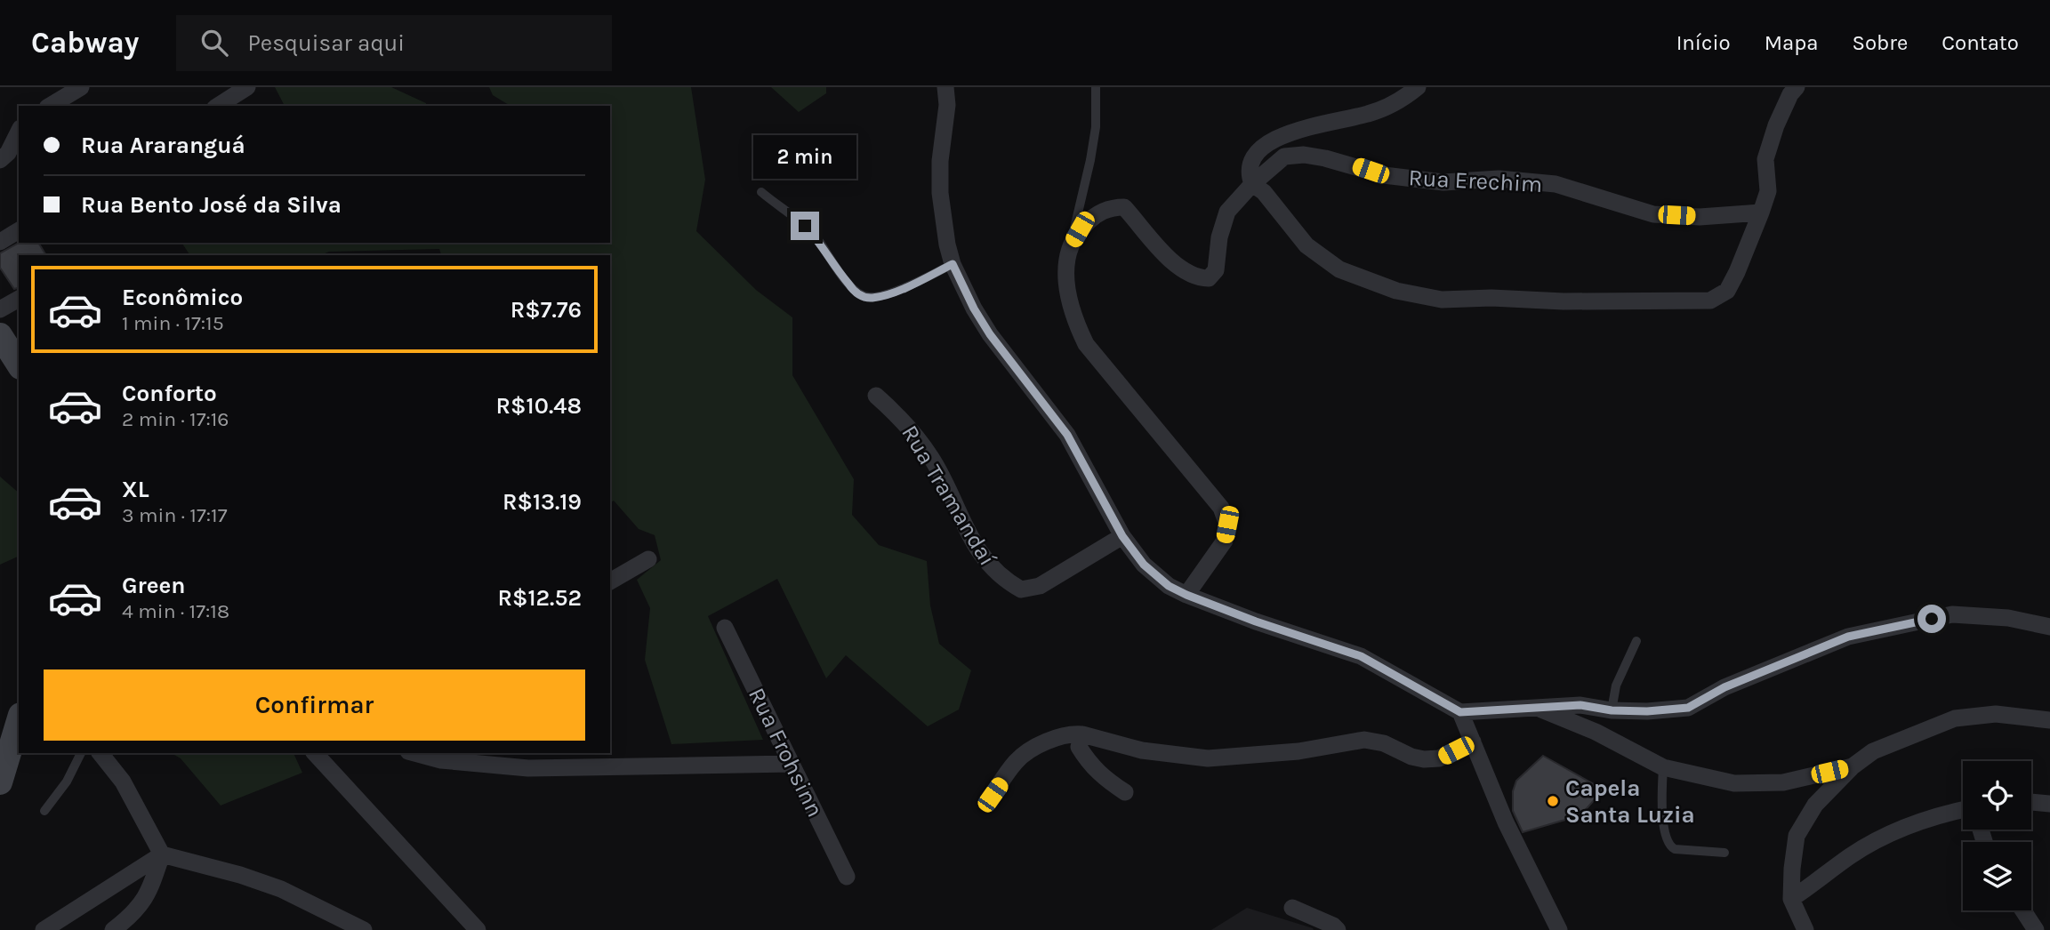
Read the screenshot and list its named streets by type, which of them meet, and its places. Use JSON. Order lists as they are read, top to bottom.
{
  "streets": {
    "street": ["Rua Erechim", "Rua Tramandaí", "Rua Frohsinn"]
  },
  "places": ["Capela Santa Luzia"],
  "page": {
    "header": "Cabway",
    "search": "Pesquisar aqui",
    "nav": [
      "Início",
      "Mapa",
      "Sobre",
      "Contato"
    ],
    "banner": ["Rua Araranguá", "Rua Bento José da Silva"],
    "bubble": "2 min",
    "list": [
      {
        "name": "Econômico",
        "note": "1 min · 17:15",
        "value": "R$7.76"
      },
      {
        "name": "Conforto",
        "note": "2 min · 17:16",
        "value": "R$10.48"
      },
      {
        "name": "XL",
        "note": "3 min · 17:17",
        "value": "R$13.19"
      },
      {
        "name": "Green",
        "note": "4 min · 17:18",
        "value": "R$12.52"
      }
    ],
    "buttons": "Confirmar"
  }
}
